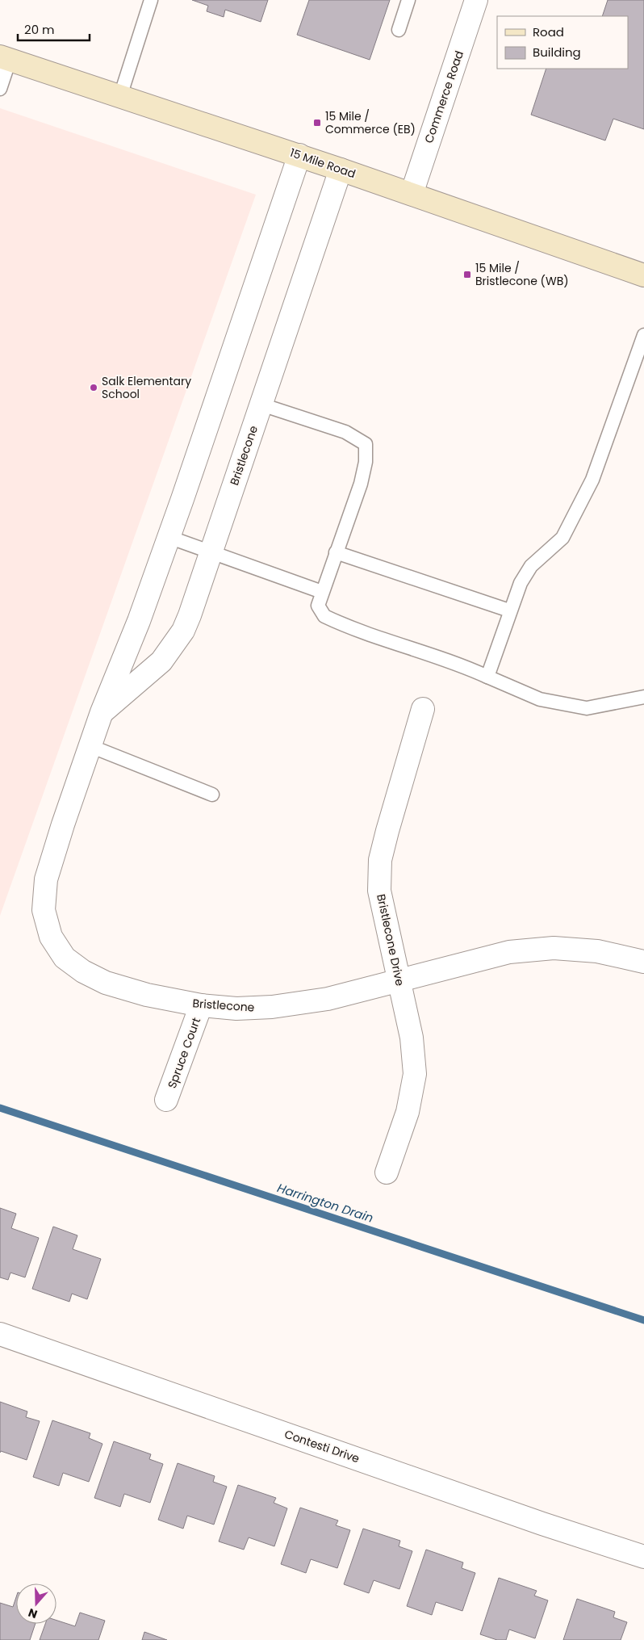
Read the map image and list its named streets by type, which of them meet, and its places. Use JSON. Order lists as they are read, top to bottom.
{
  "streets": {
    "main road": ["15 Mile Road"],
    "street": [
      "Commerce Road",
      "Bristlecone",
      "Bristlecone Drive",
      "Spruce Court",
      "Contesti Drive"
    ]
  },
  "crossings": [
    ["Commerce Road", "15 Mile Road"],
    ["15 Mile Road", "Bristlecone"],
    ["Bristlecone", "Bristlecone Drive"],
    ["Bristlecone", "Spruce Court"]
  ],
  "water": ["Harrington Drain"],
  "places": {
    "transit": ["15 Mile / Commerce (EB)", "15 Mile / Bristlecone (WB)"],
    "other": ["Salk Elementary School"]
  },
  "legend": ["Road", "Building"],
  "scale_bar": "20 m",
  "north": "bottom"
}
